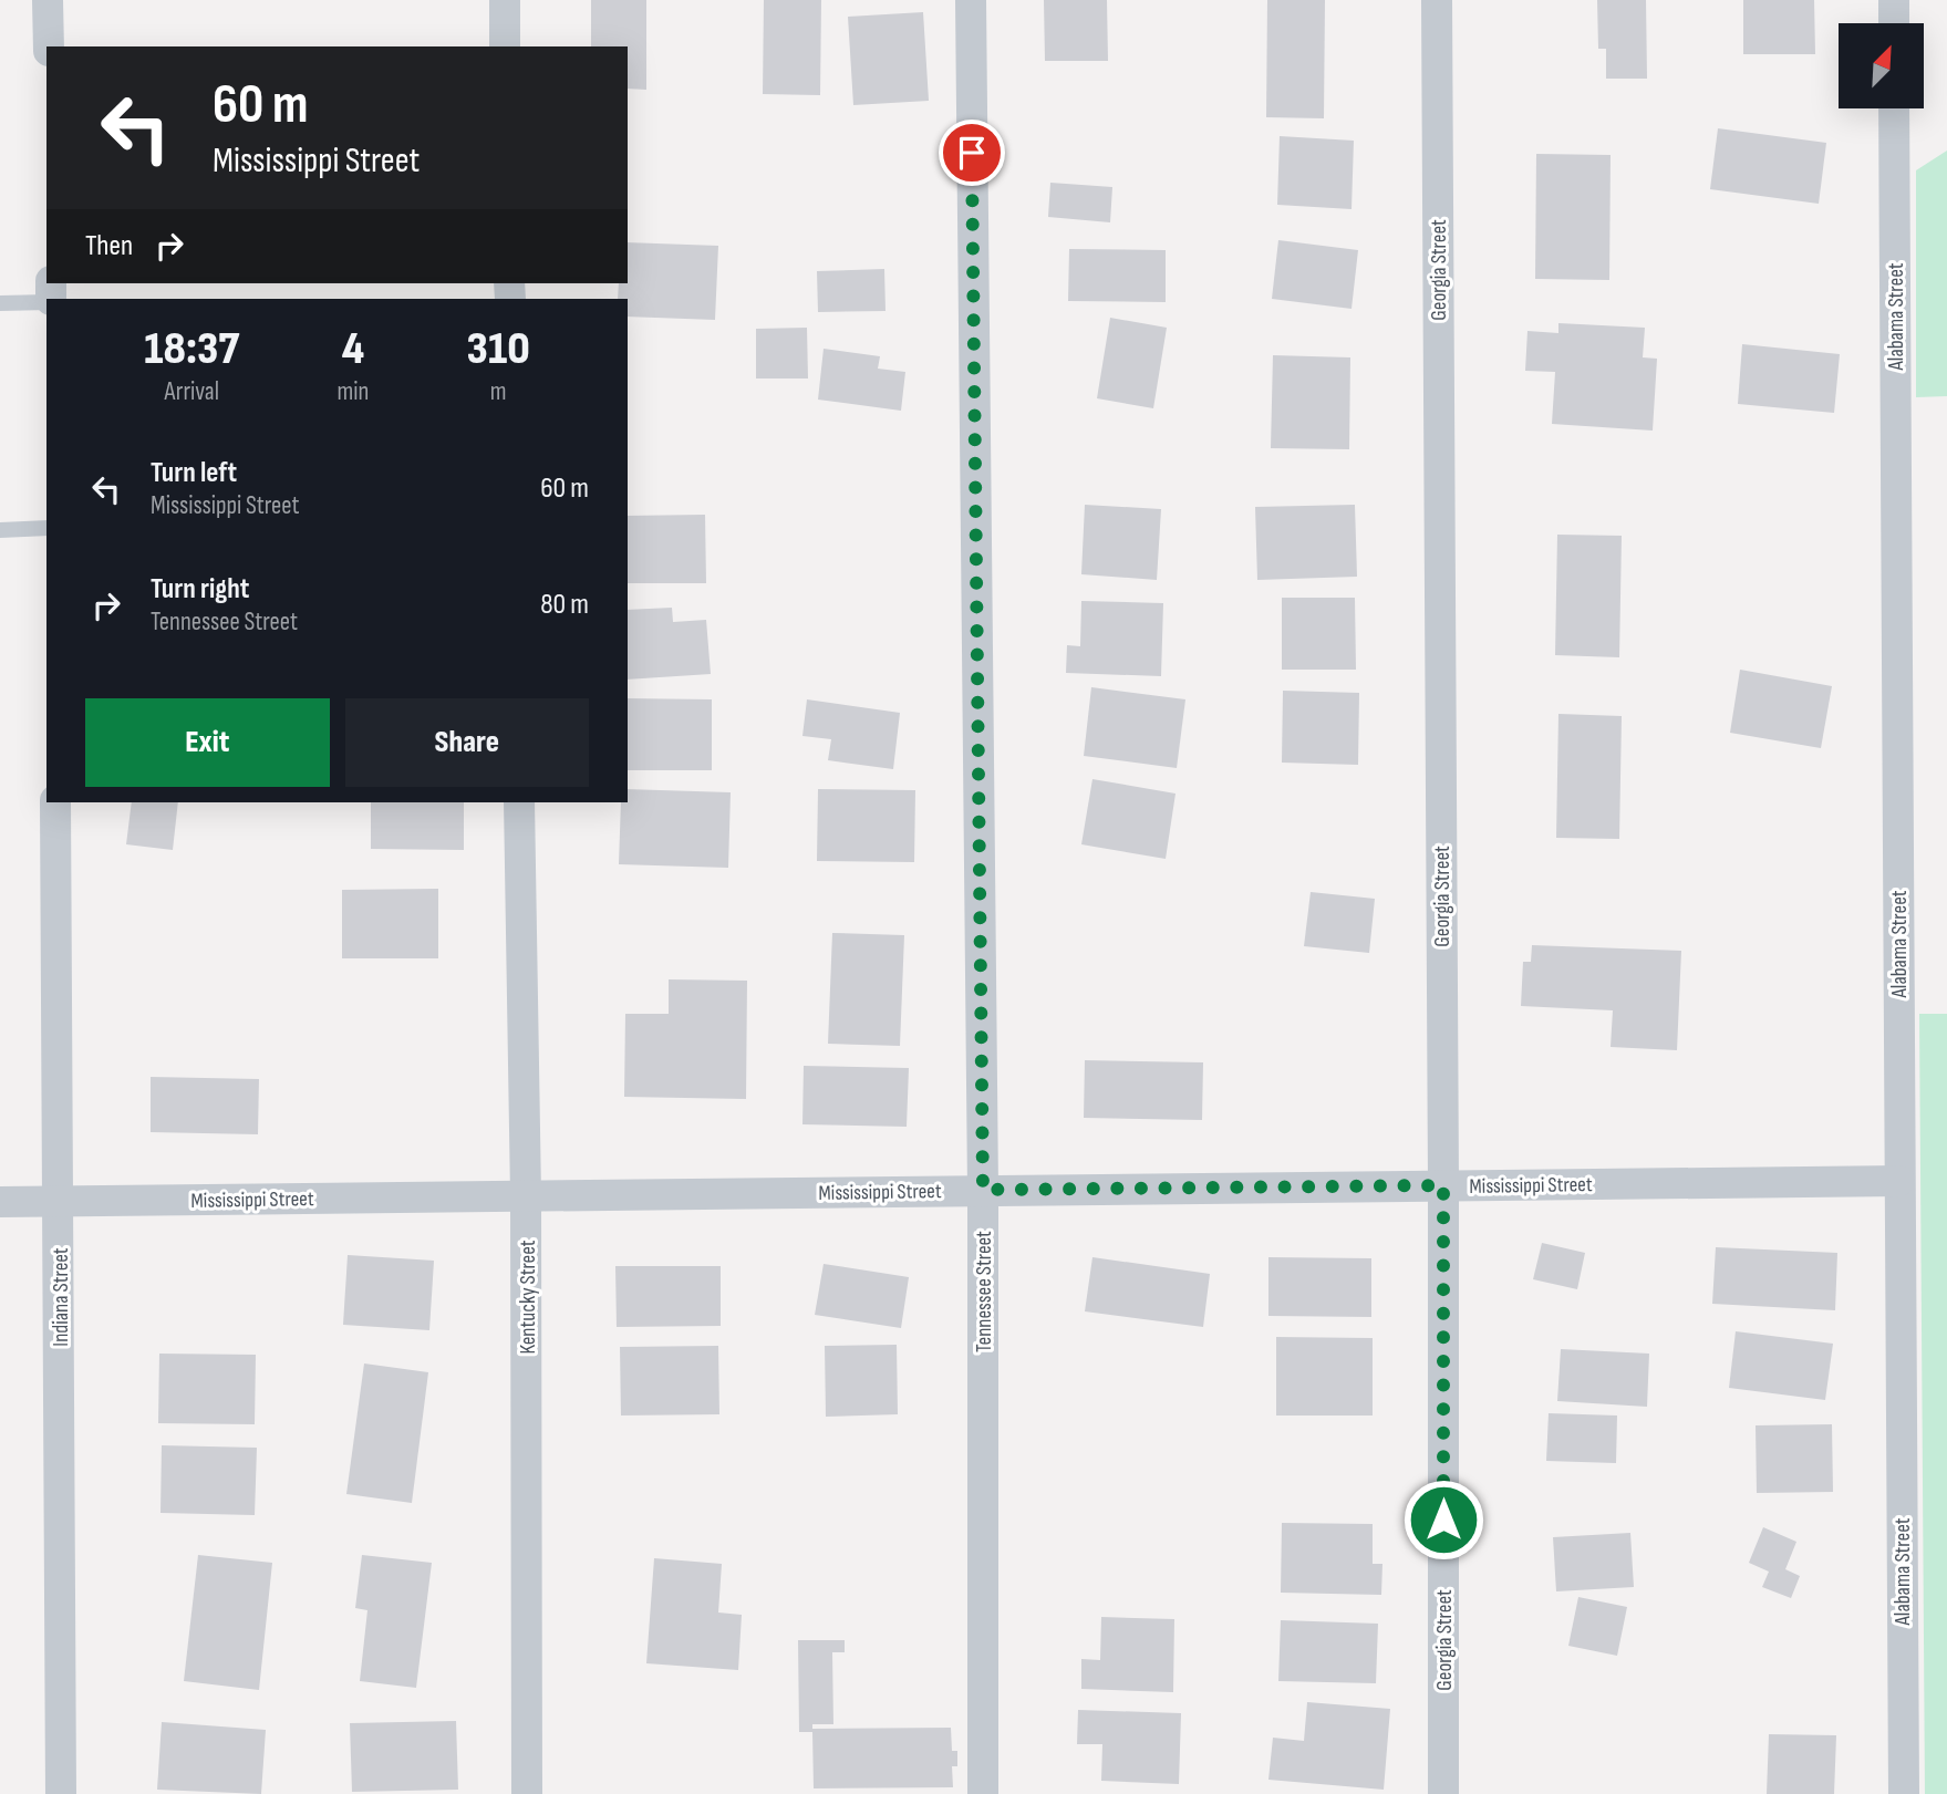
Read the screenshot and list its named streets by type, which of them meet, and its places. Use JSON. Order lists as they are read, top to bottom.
{
  "streets": {
    "street": [
      "Georgia Street",
      "Alabama Street",
      "Mississippi Street",
      "Tennessee Street",
      "Indiana Street",
      "Kentucky Street"
    ]
  },
  "crossings": [
    ["Georgia Street", "Mississippi Street"],
    ["Alabama Street", "Mississippi Street"],
    ["Mississippi Street", "Tennessee Street"],
    ["Mississippi Street", "Indiana Street"],
    ["Mississippi Street", "Kentucky Street"]
  ],
  "north": "top right",
  "page": {
    "turn": ["60 m", "Mississippi Street"],
    "then": "Then",
    "eta": [
      "18:37",
      "Arrival",
      "4",
      "min",
      "310",
      "m"
    ],
    "list": [
      {
        "name": "Turn left",
        "note": "Mississippi Street",
        "value": "60 m"
      },
      {
        "name": "Turn right",
        "note": "Tennessee Street",
        "value": "80 m"
      }
    ],
    "buttons": ["Exit", "Share"]
  }
}
